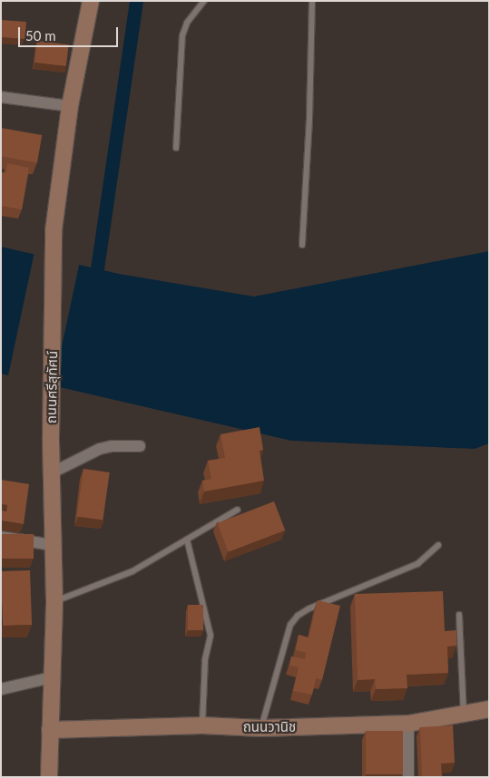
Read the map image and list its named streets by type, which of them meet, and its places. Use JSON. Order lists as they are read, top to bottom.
{
  "streets": {
    "street": ["ถนนศรีสุทัศน์", "ถนนวานิช"]
  },
  "crossings": [
    ["ถนนศรีสุทัศน์", "ถนนวานิช"]
  ],
  "scale_bar": "50 m"
}
